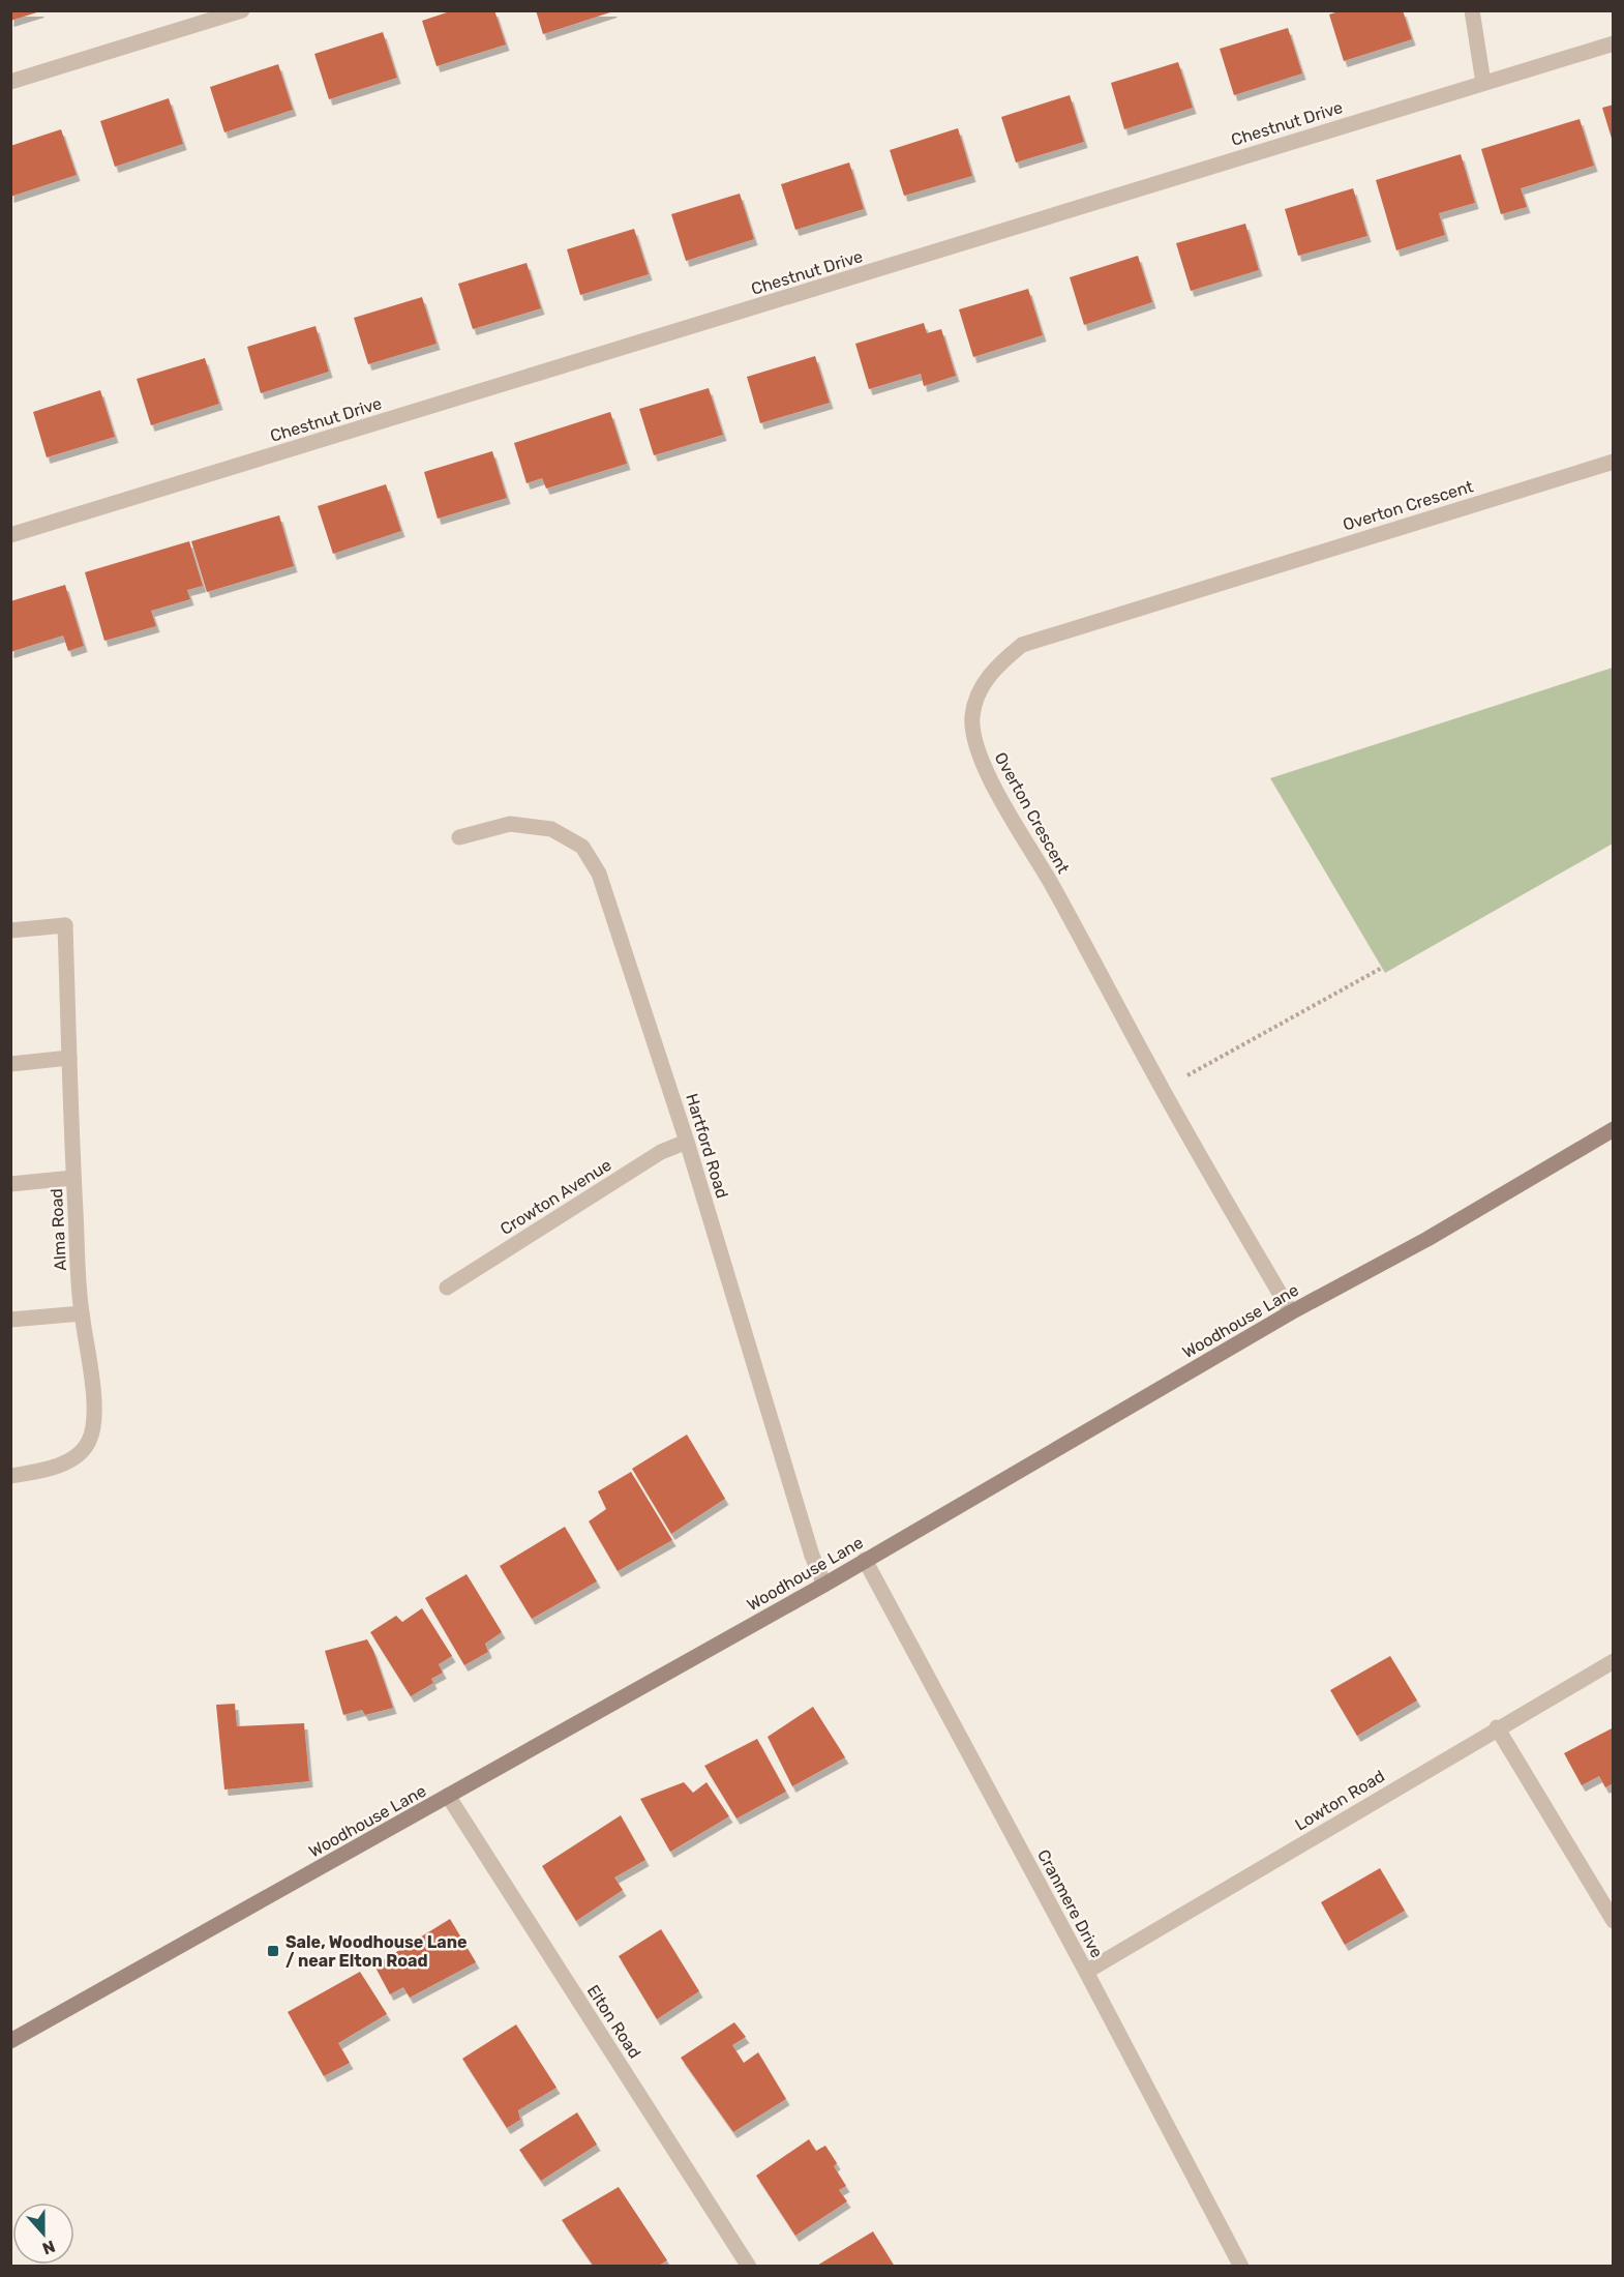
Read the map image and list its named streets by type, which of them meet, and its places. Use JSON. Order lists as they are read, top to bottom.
{
  "streets": {
    "street": [
      "Chestnut Drive",
      "Overton Crescent",
      "Hartford Road",
      "Crowton Avenue",
      "Alma Road",
      "Woodhouse Lane",
      "Lowton Road",
      "Cranmere Drive",
      "Elton Road"
    ]
  },
  "crossings": [
    ["Overton Crescent", "Woodhouse Lane"],
    ["Hartford Road", "Crowton Avenue"],
    ["Hartford Road", "Woodhouse Lane"],
    ["Woodhouse Lane", "Cranmere Drive"],
    ["Woodhouse Lane", "Elton Road"],
    ["Lowton Road", "Cranmere Drive"]
  ],
  "places": {
    "transit": ["Sale, Woodhouse Lane / near Elton Road"]
  },
  "north": "bottom"
}
